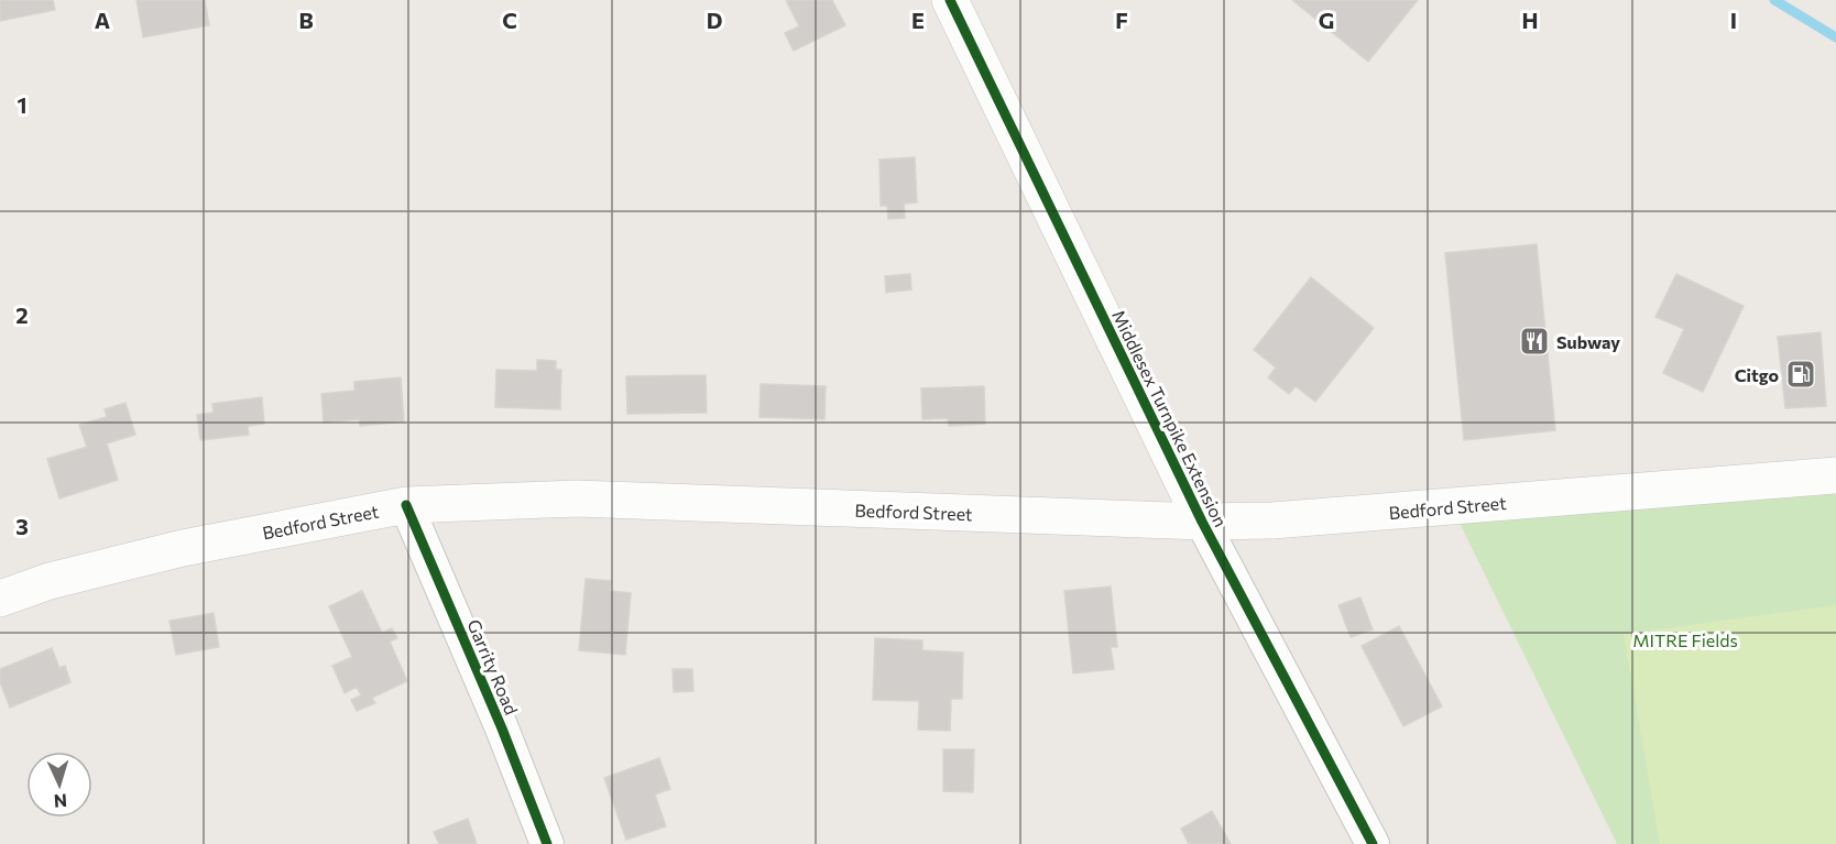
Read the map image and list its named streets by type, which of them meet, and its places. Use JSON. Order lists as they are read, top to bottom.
{
  "streets": {
    "main road": ["Middlesex Turnpike Extension", "Bedford Street"],
    "street": ["Garrity Road"]
  },
  "crossings": [
    ["Middlesex Turnpike Extension", "Bedford Street"],
    ["Bedford Street", "Garrity Road"]
  ],
  "parks": ["MITRE Fields"],
  "places": {
    "restaurant": ["Subway"],
    "fuel station": ["Citgo"]
  },
  "north": "bottom",
  "grid": {
    "columns": [
      "A",
      "B",
      "C",
      "D",
      "E",
      "F",
      "G",
      "H",
      "I"
    ],
    "rows": ["1", "2", "3"]
  }
}
